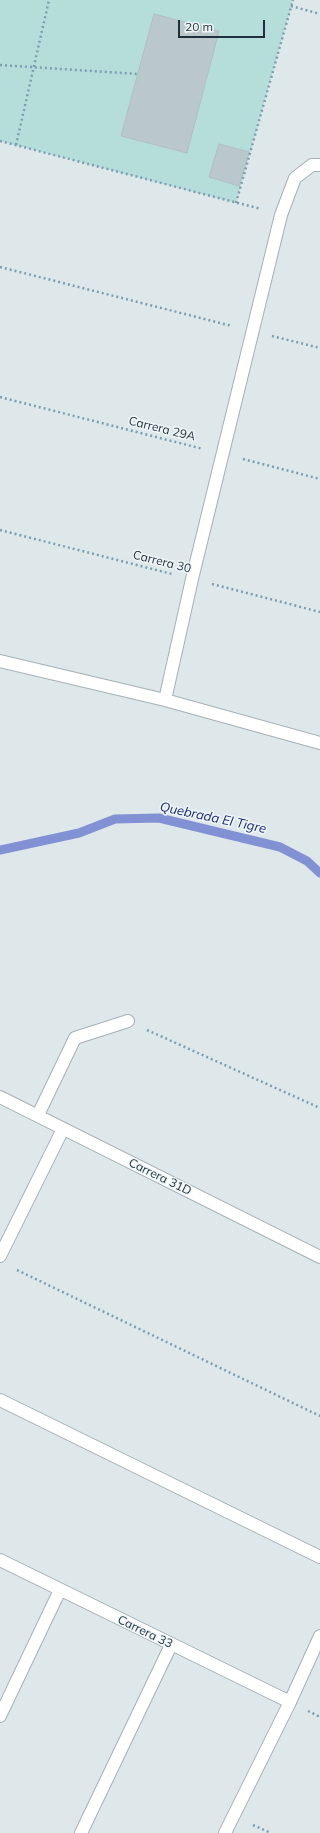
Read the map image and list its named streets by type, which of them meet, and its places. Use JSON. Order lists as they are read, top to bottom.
{
  "streets": {
    "street": ["Carrera 31D", "Carrera 33"],
    "path": ["Carrera 29A", "Carrera 30"]
  },
  "water": ["Quebrada El Tigre"],
  "scale_bar": "20 m"
}
